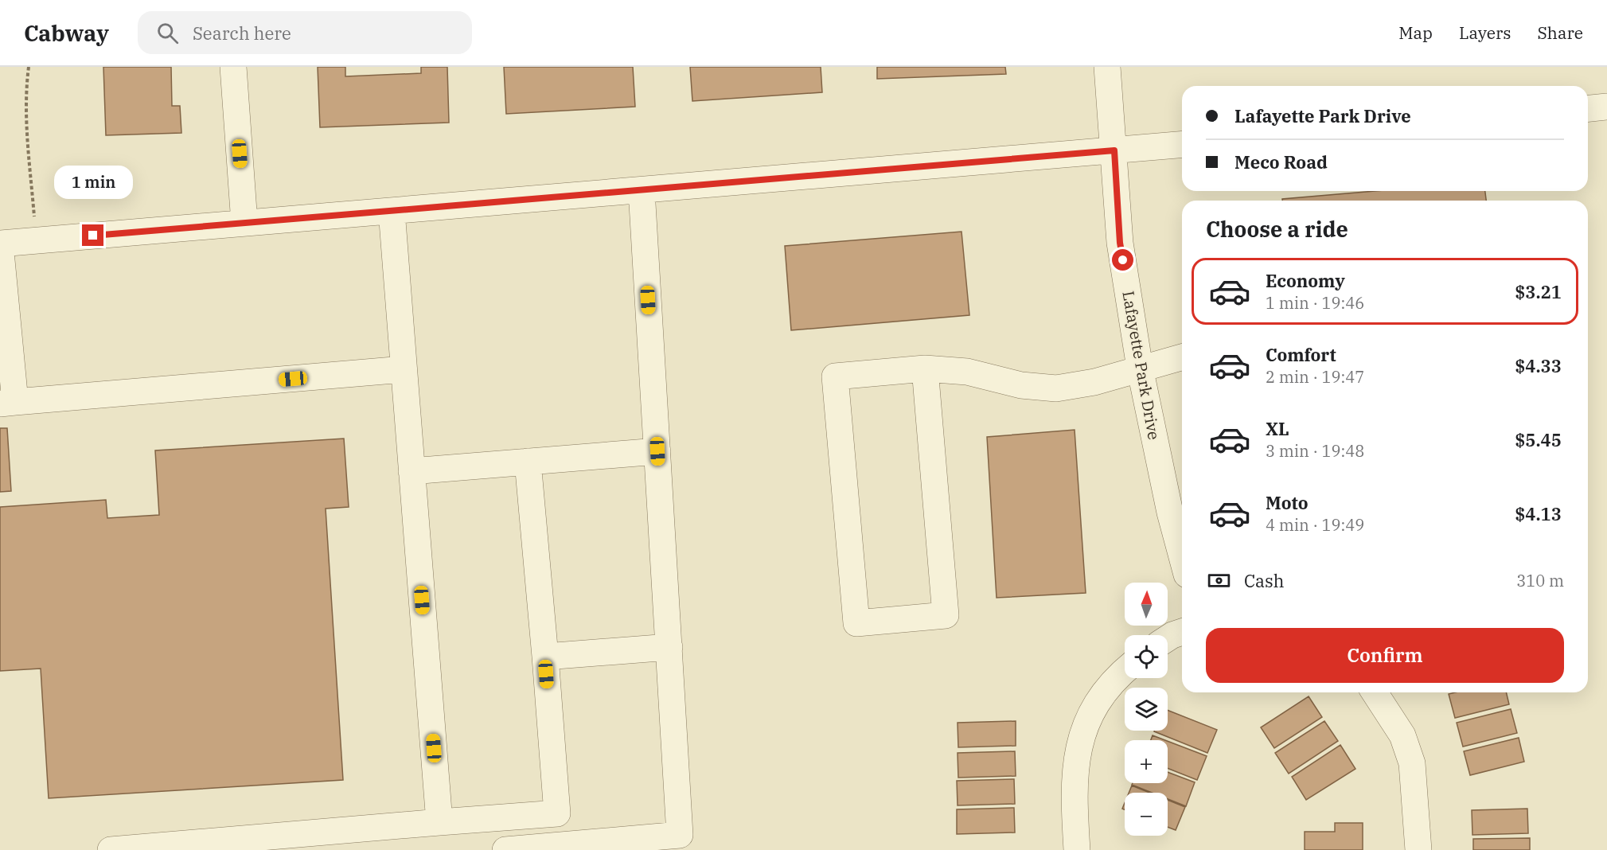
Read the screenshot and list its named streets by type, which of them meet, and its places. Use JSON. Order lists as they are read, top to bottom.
{
  "streets": {
    "street": ["Lafayette Park Drive"]
  },
  "north": "top",
  "page": {
    "header": "Cabway",
    "search": "Search here",
    "nav": ["Map", "Layers", "Share"],
    "banner": ["Lafayette Park Drive", "Meco Road"],
    "bubble": "1 min",
    "heading": "Choose a ride",
    "list": [
      {
        "name": "Economy",
        "note": "1 min · 19:46",
        "value": "$3.21"
      },
      {
        "name": "Comfort",
        "note": "2 min · 19:47",
        "value": "$4.33"
      },
      {
        "name": "XL",
        "note": "3 min · 19:48",
        "value": "$5.45"
      },
      {
        "name": "Moto",
        "note": "4 min · 19:49",
        "value": "$4.13"
      }
    ],
    "pay": ["Cash", "310 m"],
    "map_buttons": ["+", "−"],
    "buttons": "Confirm"
  }
}
